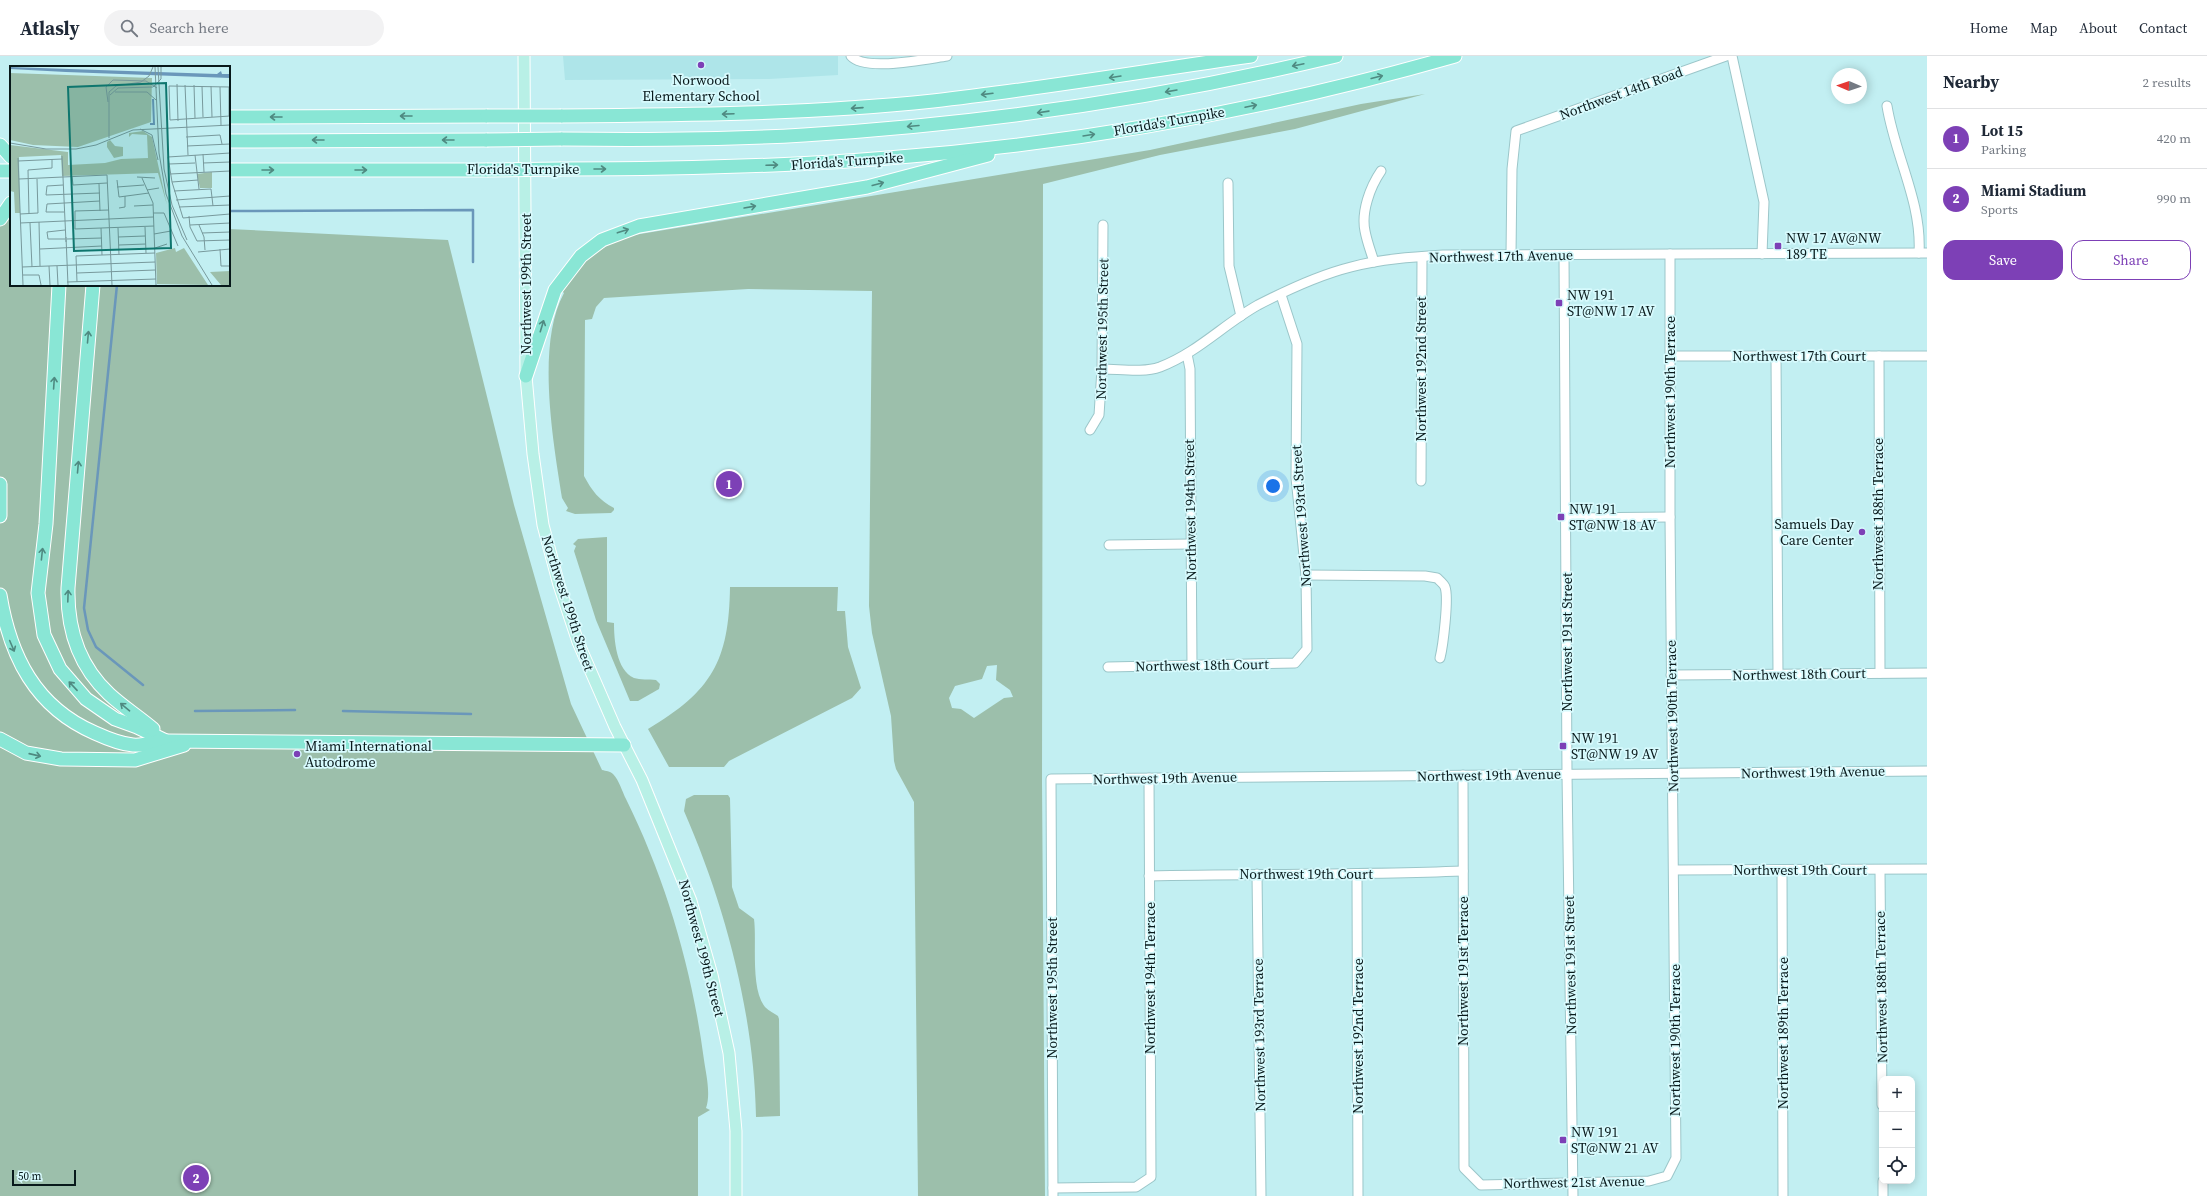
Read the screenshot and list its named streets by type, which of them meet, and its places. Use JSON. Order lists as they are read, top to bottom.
{
  "streets": {
    "highway": ["Florida's Turnpike"],
    "main road": ["Northwest 199th Street"],
    "street": [
      "Northwest 14th Road",
      "Northwest 17th Avenue",
      "Northwest 195th Street",
      "Northwest 17th Court",
      "Northwest 192nd Street",
      "Northwest 190th Terrace",
      "Northwest 194th Street",
      "Northwest 188th Terrace",
      "Northwest 193rd Street",
      "Northwest 191st Street",
      "Northwest 18th Court",
      "Northwest 19th Avenue",
      "Northwest 19th Court",
      "Northwest 191st Terrace",
      "Northwest 194th Terrace",
      "Northwest 189th Terrace",
      "Northwest 193rd Terrace",
      "Northwest 192nd Terrace",
      "Northwest 21st Avenue"
    ]
  },
  "crossings": [
    ["Northwest 14th Road", "Northwest 17th Avenue"],
    ["Northwest 17th Avenue", "Northwest 195th Street"],
    ["Northwest 17th Avenue", "Northwest 192nd Street"],
    ["Northwest 17th Avenue", "Northwest 190th Terrace"],
    ["Northwest 17th Avenue", "Northwest 194th Street"],
    ["Northwest 17th Avenue", "Northwest 193rd Street"],
    ["Northwest 17th Avenue", "Northwest 191st Street"],
    ["Northwest 195th Street", "Northwest 19th Avenue"],
    ["Northwest 195th Street", "Northwest 194th Terrace"],
    ["Northwest 17th Court", "Northwest 190th Terrace"],
    ["Northwest 17th Court", "Northwest 188th Terrace"],
    ["Northwest 190th Terrace", "Northwest 18th Court"],
    ["Northwest 190th Terrace", "Northwest 19th Avenue"],
    ["Northwest 190th Terrace", "Northwest 19th Court"],
    ["Northwest 190th Terrace", "Northwest 21st Avenue"],
    ["Northwest 194th Street", "Northwest 18th Court"],
    ["Northwest 188th Terrace", "Northwest 18th Court"],
    ["Northwest 188th Terrace", "Northwest 19th Court"],
    ["Northwest 193rd Street", "Northwest 18th Court"],
    ["Northwest 191st Street", "Northwest 19th Avenue"],
    ["Northwest 191st Street", "Northwest 21st Avenue"],
    ["Northwest 19th Avenue", "Northwest 191st Terrace"],
    ["Northwest 19th Avenue", "Northwest 194th Terrace"],
    ["Northwest 19th Court", "Northwest 191st Terrace"],
    ["Northwest 19th Court", "Northwest 194th Terrace"],
    ["Northwest 19th Court", "Northwest 189th Terrace"],
    ["Northwest 19th Court", "Northwest 193rd Terrace"],
    ["Northwest 19th Court", "Northwest 192nd Terrace"],
    ["Northwest 191st Terrace", "Northwest 21st Avenue"]
  ],
  "places": {
    "other": ["Norwood Elementary School", "Samuels Day Care Center", "Miami International Autodrome"],
    "transit": [
      "NW 17 AV@NW 189 TE",
      "NW 191 ST@NW 17 AV",
      "NW 191 ST@NW 18 AV",
      "NW 191 ST@NW 19 AV",
      "NW 191 ST@NW 21 AV"
    ]
  },
  "scale_bar": "50 m",
  "north": "left",
  "page": {
    "header": "Atlasly",
    "search": "Search here",
    "nav": [
      "Home",
      "Map",
      "About",
      "Contact"
    ],
    "heading": ["Nearby", "2 results"],
    "list": [
      {
        "mark": "1",
        "name": "Lot 15",
        "note": "Parking",
        "value": "420 m"
      },
      {
        "mark": "2",
        "name": "Miami Stadium",
        "note": "Sports",
        "value": "990 m"
      }
    ],
    "buttons": ["Save", "Share"],
    "pins": ["1", "2"],
    "map_buttons": ["+", "−"],
    "scale": "50 m"
  }
}
